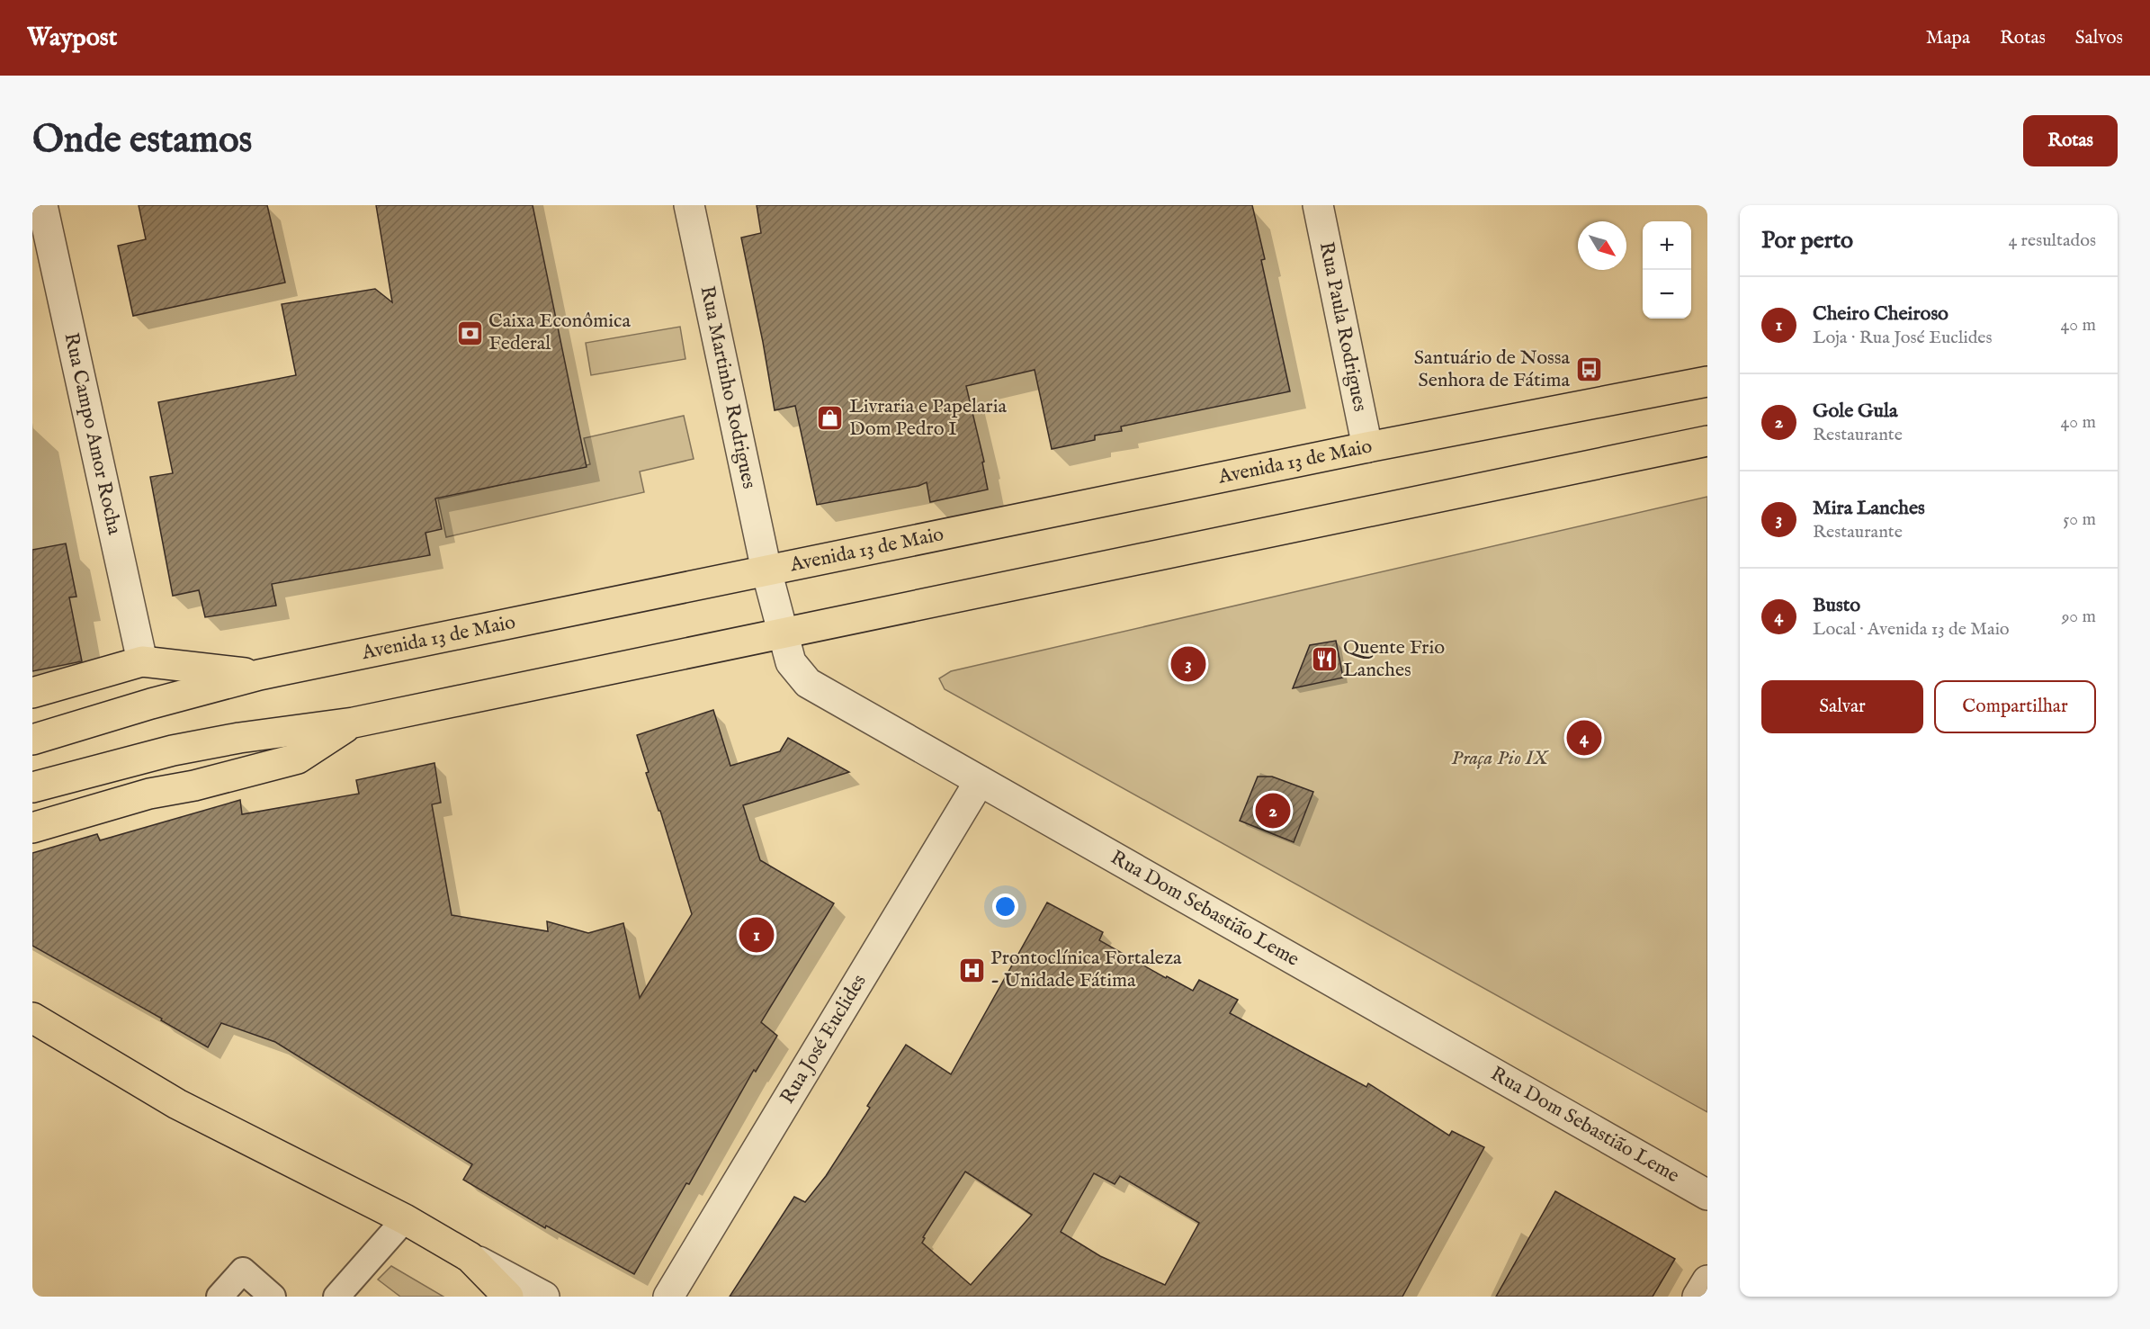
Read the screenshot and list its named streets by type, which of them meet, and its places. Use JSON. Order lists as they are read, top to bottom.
{
  "streets": {
    "main road": ["Avenida 13 de Maio"],
    "street": [
      "Rua Paula Rodrigues",
      "Rua Martinho Rodrigues",
      "Rua Campo Amor Rocha",
      "Rua Dom Sebastião Leme",
      "Rua José Euclides"
    ]
  },
  "crossings": [
    ["Rua Paula Rodrigues", "Avenida 13 de Maio"],
    ["Rua Martinho Rodrigues", "Avenida 13 de Maio"],
    ["Rua Martinho Rodrigues", "Rua Dom Sebastião Leme"],
    ["Avenida 13 de Maio", "Rua Dom Sebastião Leme"],
    ["Rua Dom Sebastião Leme", "Rua José Euclides"]
  ],
  "parks": ["Praça Pio IX"],
  "places": {
    "bank": ["Caixa Econômica Federal"],
    "bus stop": ["Santuário de Nossa Senhora de Fátima"],
    "shop": ["Livraria e Papelaria Dom Pedro I"],
    "restaurant": ["Quente Frio Lanches"],
    "hospital": ["Prontoclínica Fortaleza - Unidade Fátima"]
  },
  "north": "bottom right",
  "page": {
    "header": "Waypost",
    "nav": ["Mapa", "Rotas", "Salvos"],
    "buttons": [
      "Rotas",
      ["Salvar", "Compartilhar"]
    ],
    "title": "Onde estamos",
    "heading": ["Por perto", "4 resultados"],
    "map_buttons": ["+", "−"],
    "list": [
      {
        "mark": "1",
        "name": "Cheiro Cheiroso",
        "note": "Loja · Rua José Euclides",
        "value": "40 m"
      },
      {
        "mark": "2",
        "name": "Gole Gula",
        "note": "Restaurante",
        "value": "40 m"
      },
      {
        "mark": "3",
        "name": "Mira Lanches",
        "note": "Restaurante",
        "value": "50 m"
      },
      {
        "mark": "4",
        "name": "Busto",
        "note": "Local · Avenida 13 de Maio",
        "value": "90 m"
      }
    ],
    "pins": [
      "3",
      "4",
      "2",
      "1"
    ]
  }
}
